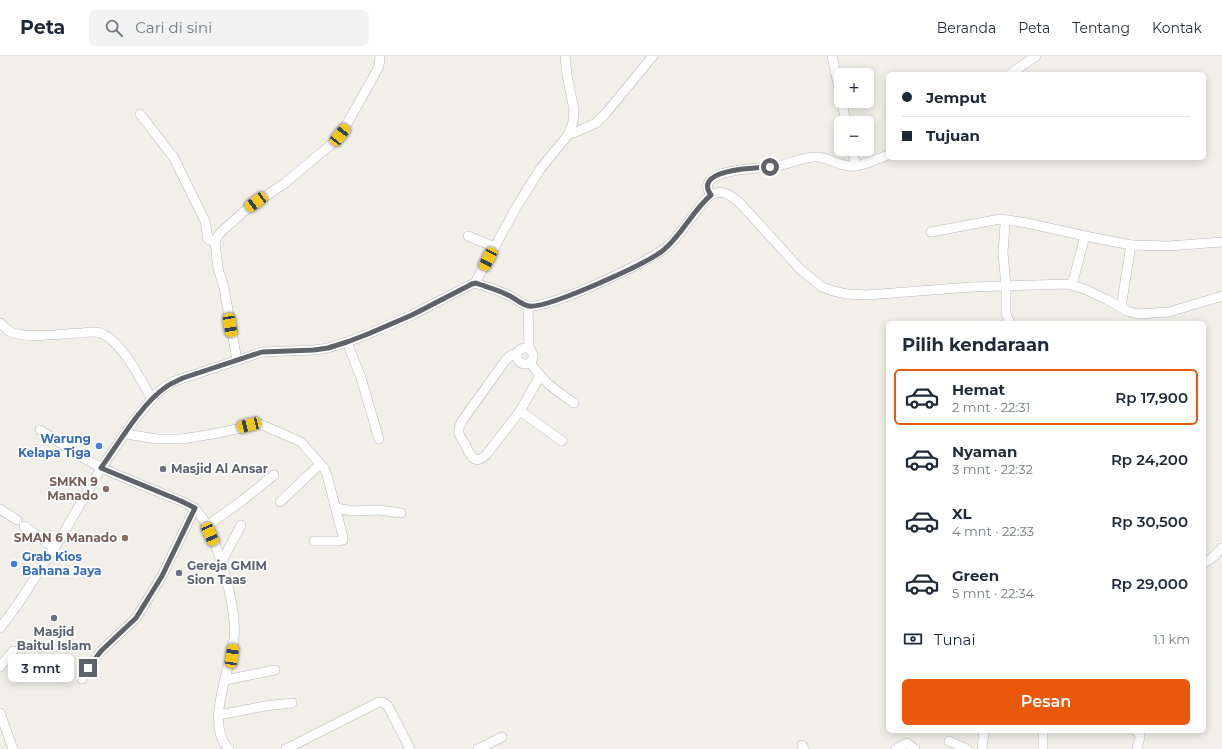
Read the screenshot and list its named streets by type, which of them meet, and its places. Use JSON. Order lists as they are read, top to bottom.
{
  "places": [
    "Warung Kelapa Tiga",
    "Masjid Al Ansar",
    "SMKN 9 Manado",
    "SMAN 6 Manado",
    "Grab Kios Bahana Jaya",
    "Gereja GMIM Sion Taas",
    "Masjid Baitul Islam"
  ],
  "page": {
    "header": "Peta",
    "search": "Cari di sini",
    "nav": [
      "Beranda",
      "Peta",
      "Tentang",
      "Kontak"
    ],
    "map_buttons": ["+", "−"],
    "banner": ["Jemput", "Tujuan"],
    "heading": "Pilih kendaraan",
    "list": [
      {
        "name": "Hemat",
        "note": "2 mnt · 22:31",
        "value": "Rp 17,900"
      },
      {
        "name": "Nyaman",
        "note": "3 mnt · 22:32",
        "value": "Rp 24,200"
      },
      {
        "name": "XL",
        "note": "4 mnt · 22:33",
        "value": "Rp 30,500"
      },
      {
        "name": "Green",
        "note": "5 mnt · 22:34",
        "value": "Rp 29,000"
      }
    ],
    "pay": ["Tunai", "1.1 km"],
    "bubble": "3 mnt",
    "buttons": "Pesan"
  }
}
